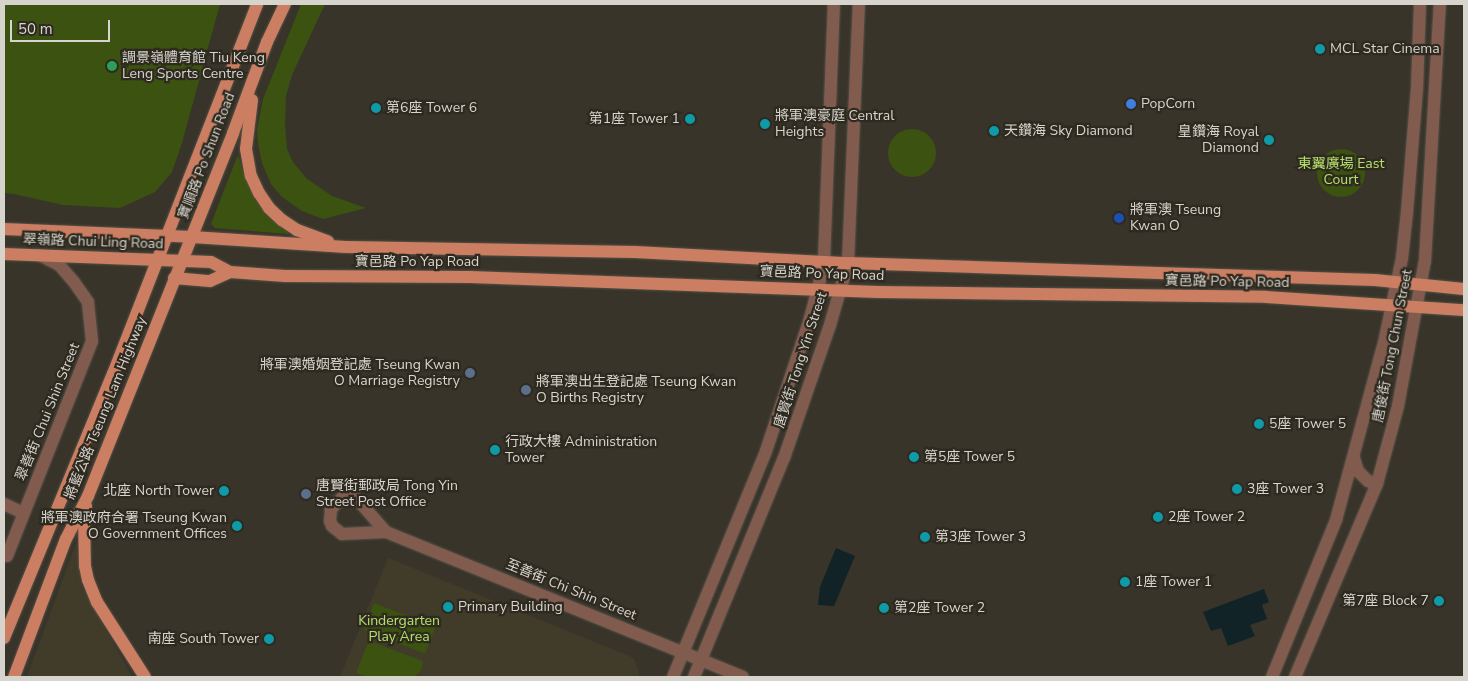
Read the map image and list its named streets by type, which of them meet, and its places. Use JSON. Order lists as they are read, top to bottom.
{
  "streets": {
    "main road": [
      "寶順路 Po Shun Road",
      "翠嶺路 Chui Ling Road",
      "寶邑路 Po Yap Road",
      "將藍公路 Tseung Lam Highway"
    ],
    "street": [
      "唐俊街 Tong Chun Street",
      "唐賢街 Tong Yin Street",
      "翠善街 Chui Shin Street",
      "至善街 Chi Shin Street"
    ]
  },
  "crossings": [
    ["寶順路 Po Shun Road", "翠嶺路 Chui Ling Road"],
    ["寶順路 Po Shun Road", "寶邑路 Po Yap Road"],
    ["寶順路 Po Shun Road", "將藍公路 Tseung Lam Highway"],
    ["翠嶺路 Chui Ling Road", "寶邑路 Po Yap Road"],
    ["翠嶺路 Chui Ling Road", "將藍公路 Tseung Lam Highway"],
    ["翠嶺路 Chui Ling Road", "翠善街 Chui Shin Street"],
    ["寶邑路 Po Yap Road", "唐俊街 Tong Chun Street"],
    ["寶邑路 Po Yap Road", "唐賢街 Tong Yin Street"],
    ["寶邑路 Po Yap Road", "將藍公路 Tseung Lam Highway"],
    ["唐賢街 Tong Yin Street", "至善街 Chi Shin Street"]
  ],
  "parks": ["東翼廣場 East Court", "Kindergarten Play Area"],
  "places": [
    "MCL Star Cinema",
    "調景嶺體育館 Tiu Keng Leng Sports Centre",
    "PopCorn",
    "第6座 Tower 6",
    "第1座 Tower 1",
    "將軍澳豪庭 Central Heights",
    "天鑽海 Sky Diamond",
    "皇鑽海 Royal Diamond",
    "將軍澳 Tseung Kwan O",
    "將軍澳婚姻登記處 Tseung Kwan O Marriage Registry",
    "將軍澳出生登記處 Tseung Kwan O Births Registry",
    "5座 Tower 5",
    "行政大樓 Administration Tower",
    "第5座 Tower 5",
    "3座 Tower 3",
    "北座 North Tower",
    "唐賢街郵政局 Tong Yin Street Post Office",
    "2座 Tower 2",
    "將軍澳政府合署 Tseung Kwan O Government Offices",
    "第3座 Tower 3",
    "1座 Tower 1",
    "第7座 Block 7",
    "Primary Building",
    "第2座 Tower 2",
    "南座 South Tower"
  ],
  "scale_bar": "50 m"
}
